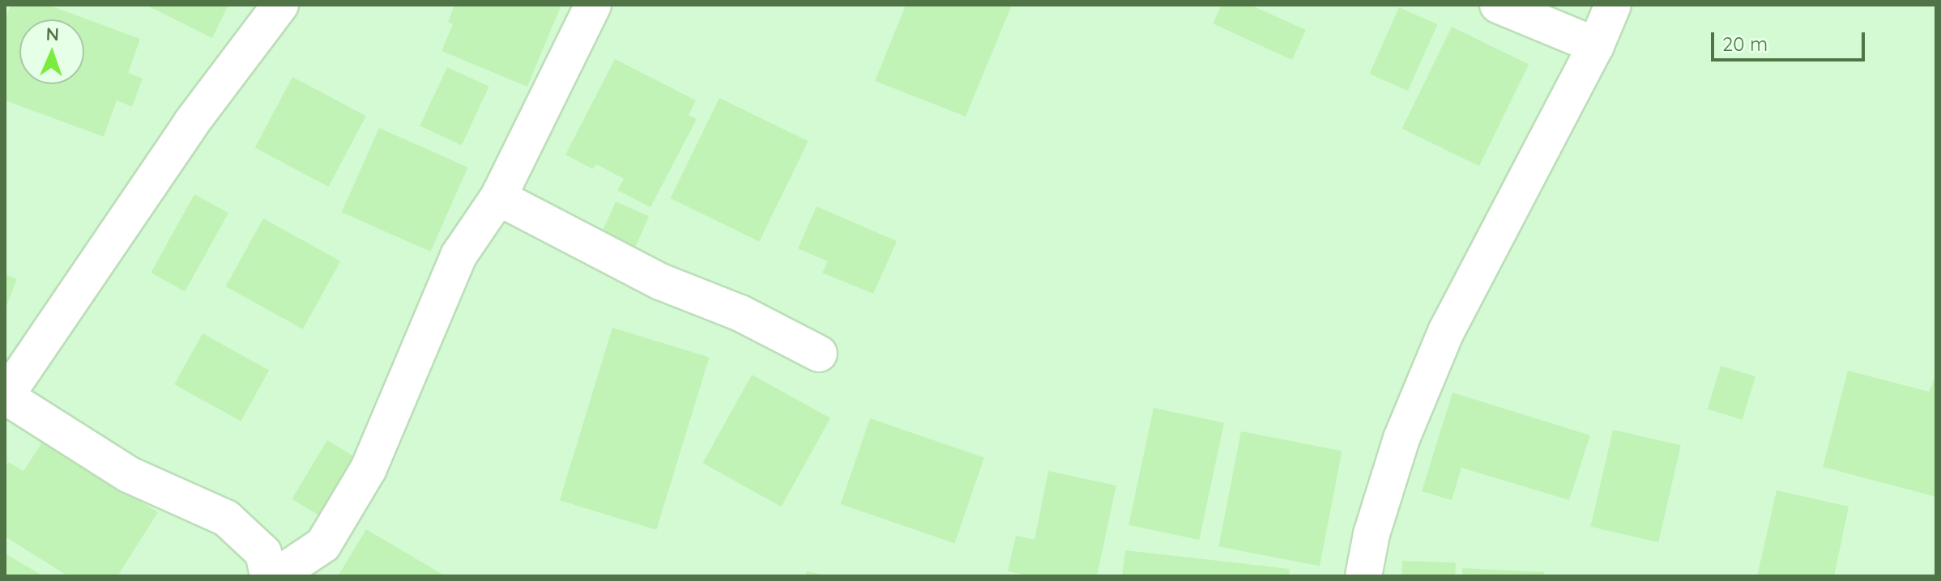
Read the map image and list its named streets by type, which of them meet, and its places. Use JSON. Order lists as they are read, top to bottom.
{
  "scale_bar": "20 m",
  "north": "top"
}
